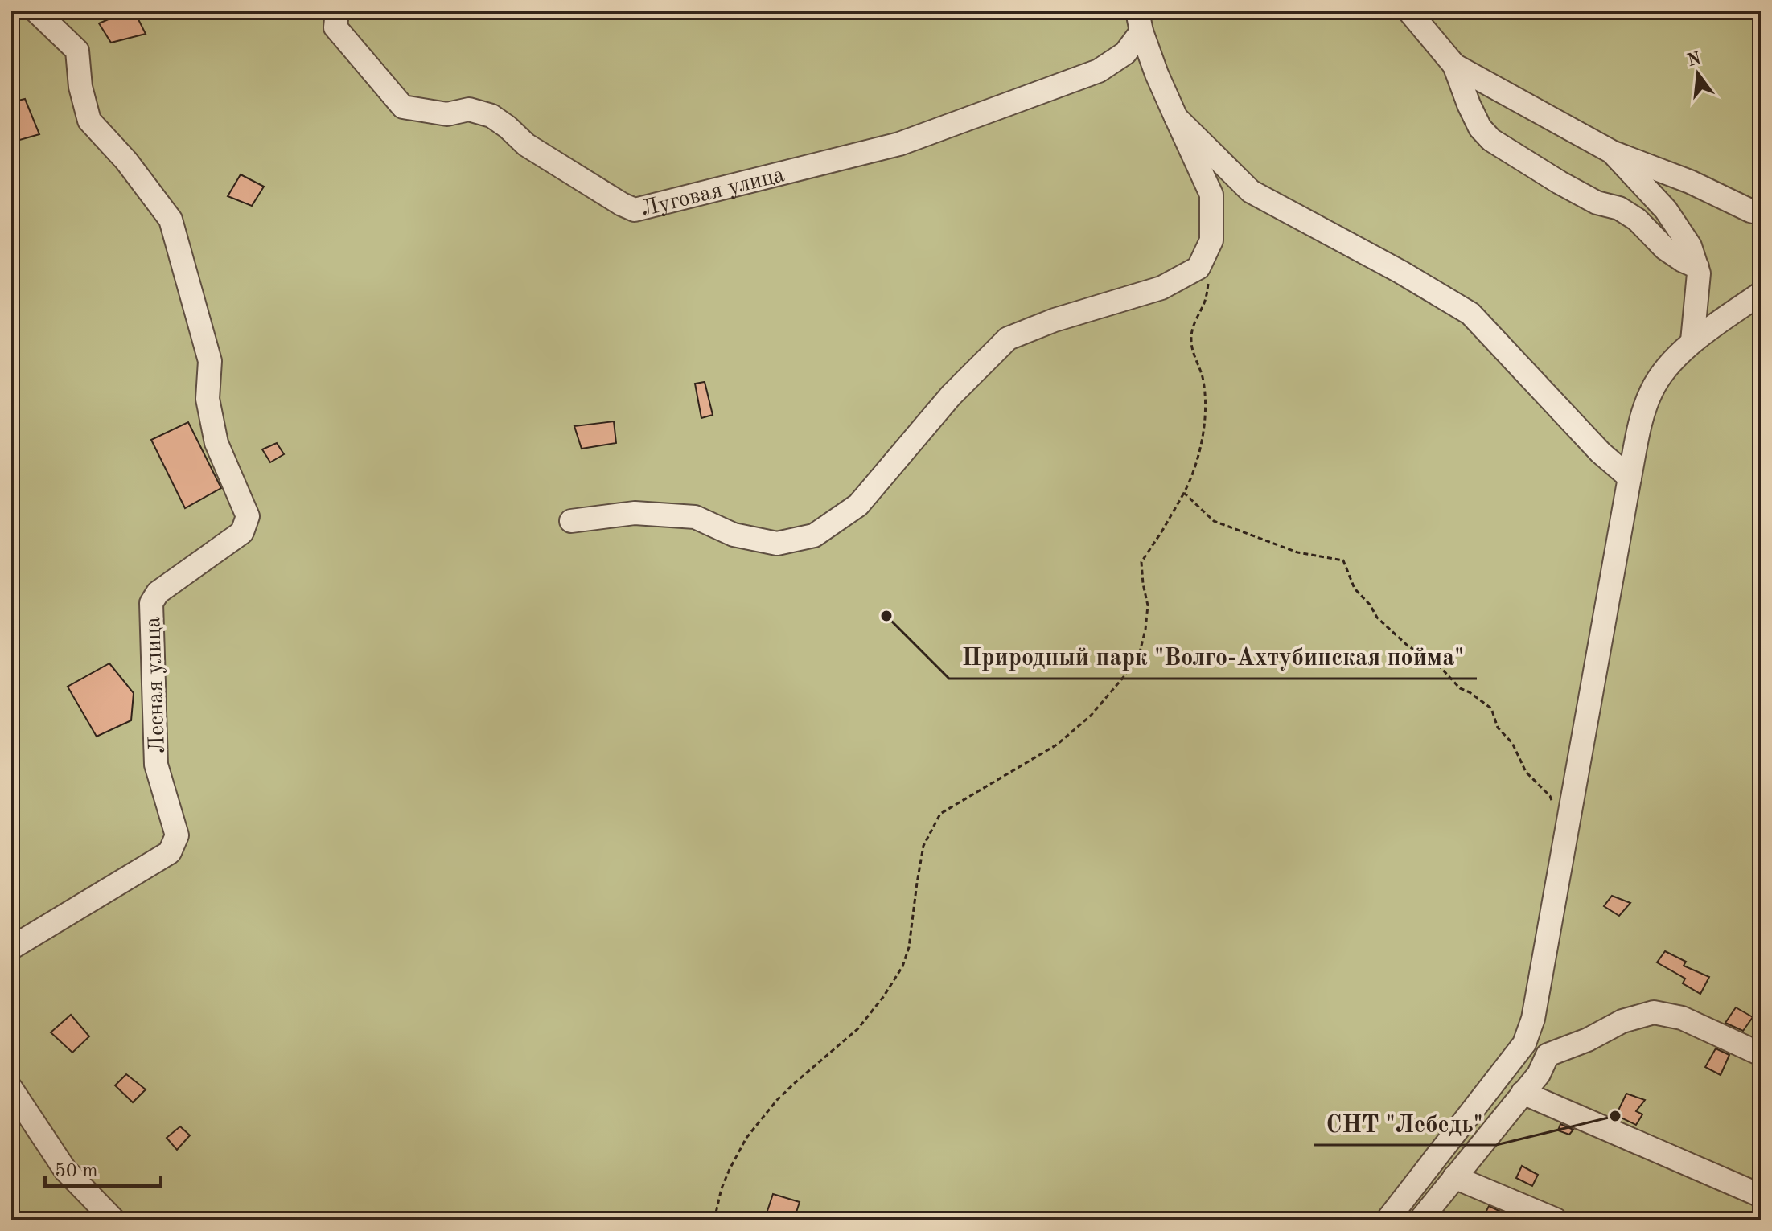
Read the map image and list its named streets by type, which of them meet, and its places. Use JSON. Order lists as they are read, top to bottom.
{
  "streets": {
    "street": ["Луговая улица", "Лесная улица"]
  },
  "places": ["Природный парк \"Волго-Ахтубинская пойма\"", "СНТ \"Лебедь\""],
  "scale_bar": "50 m",
  "north": "top"
}
